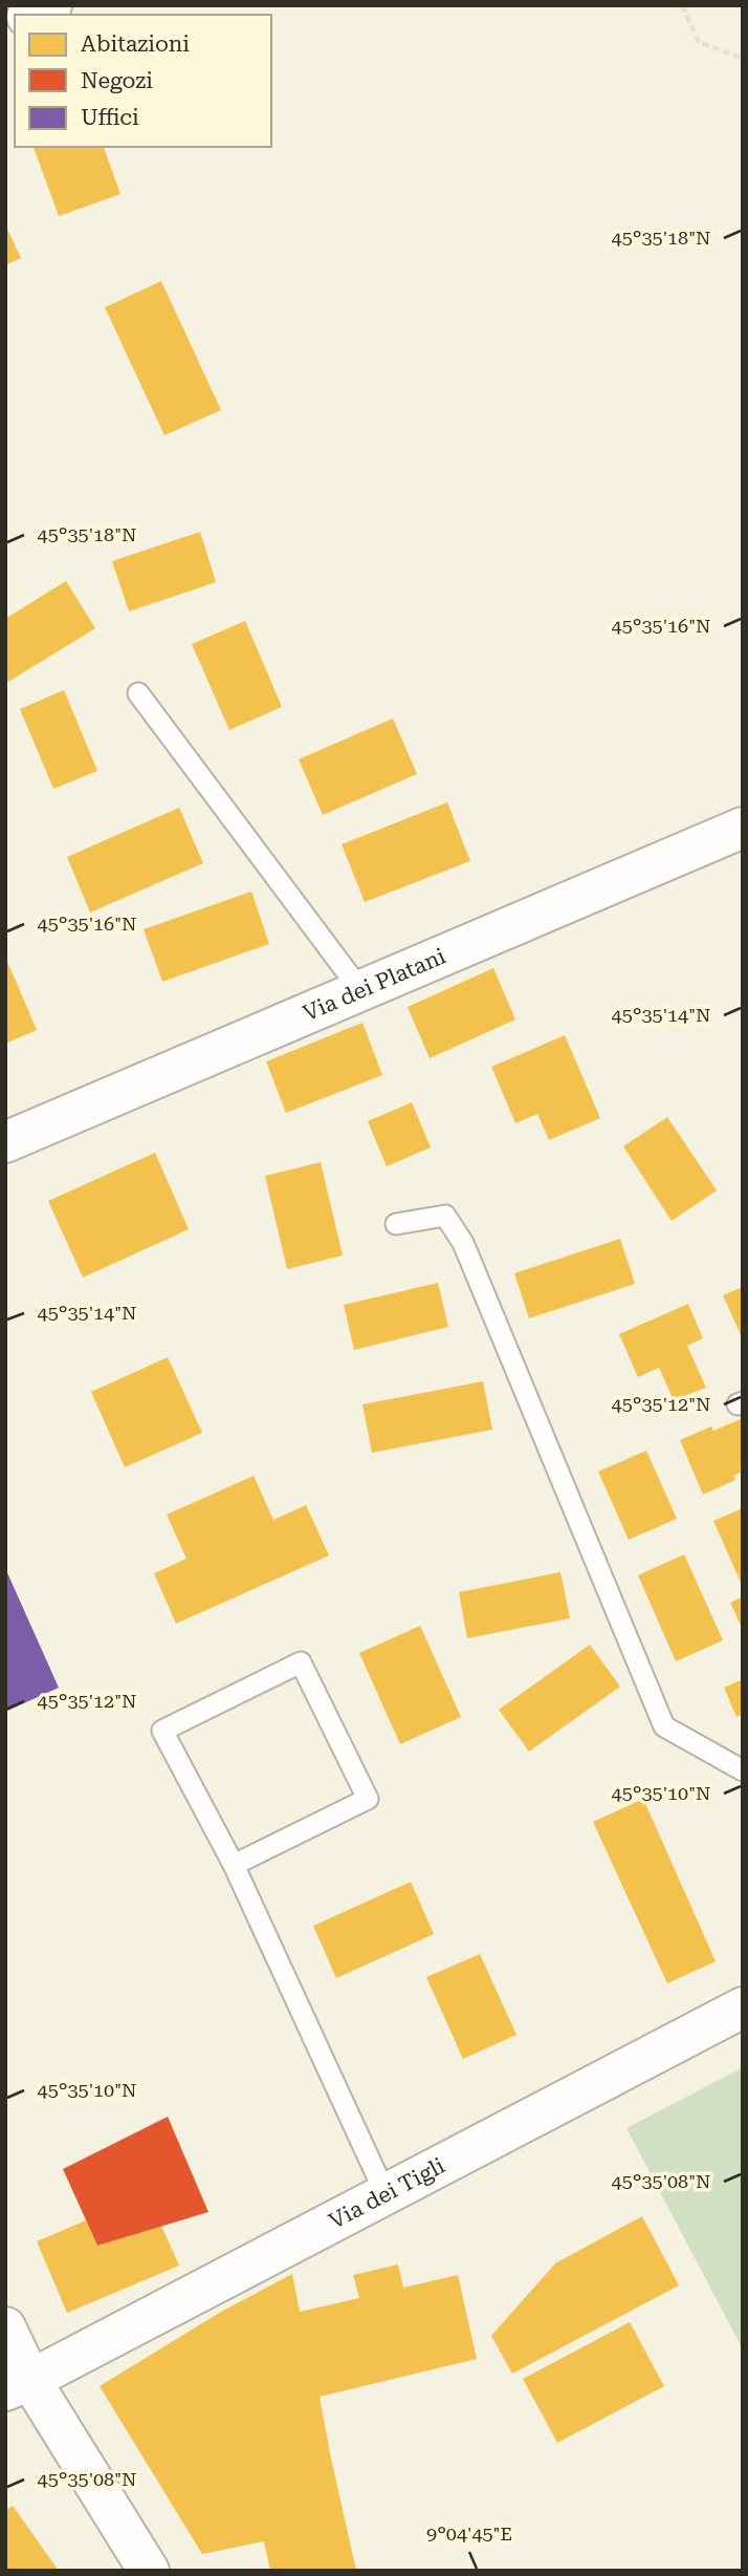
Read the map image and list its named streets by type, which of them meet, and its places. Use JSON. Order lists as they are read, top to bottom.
{
  "streets": {
    "street": ["Via dei Platani", "Via dei Tigli"]
  },
  "legend": ["Abitazioni", "Negozi", "Uffici"],
  "coordinates": [
    "45°35'18\"N",
    "45°35'16\"N",
    "45°35'14\"N",
    "45°35'12\"N",
    "45°35'10\"N",
    "45°35'08\"N",
    "9°04'45\"E"
  ]
}
